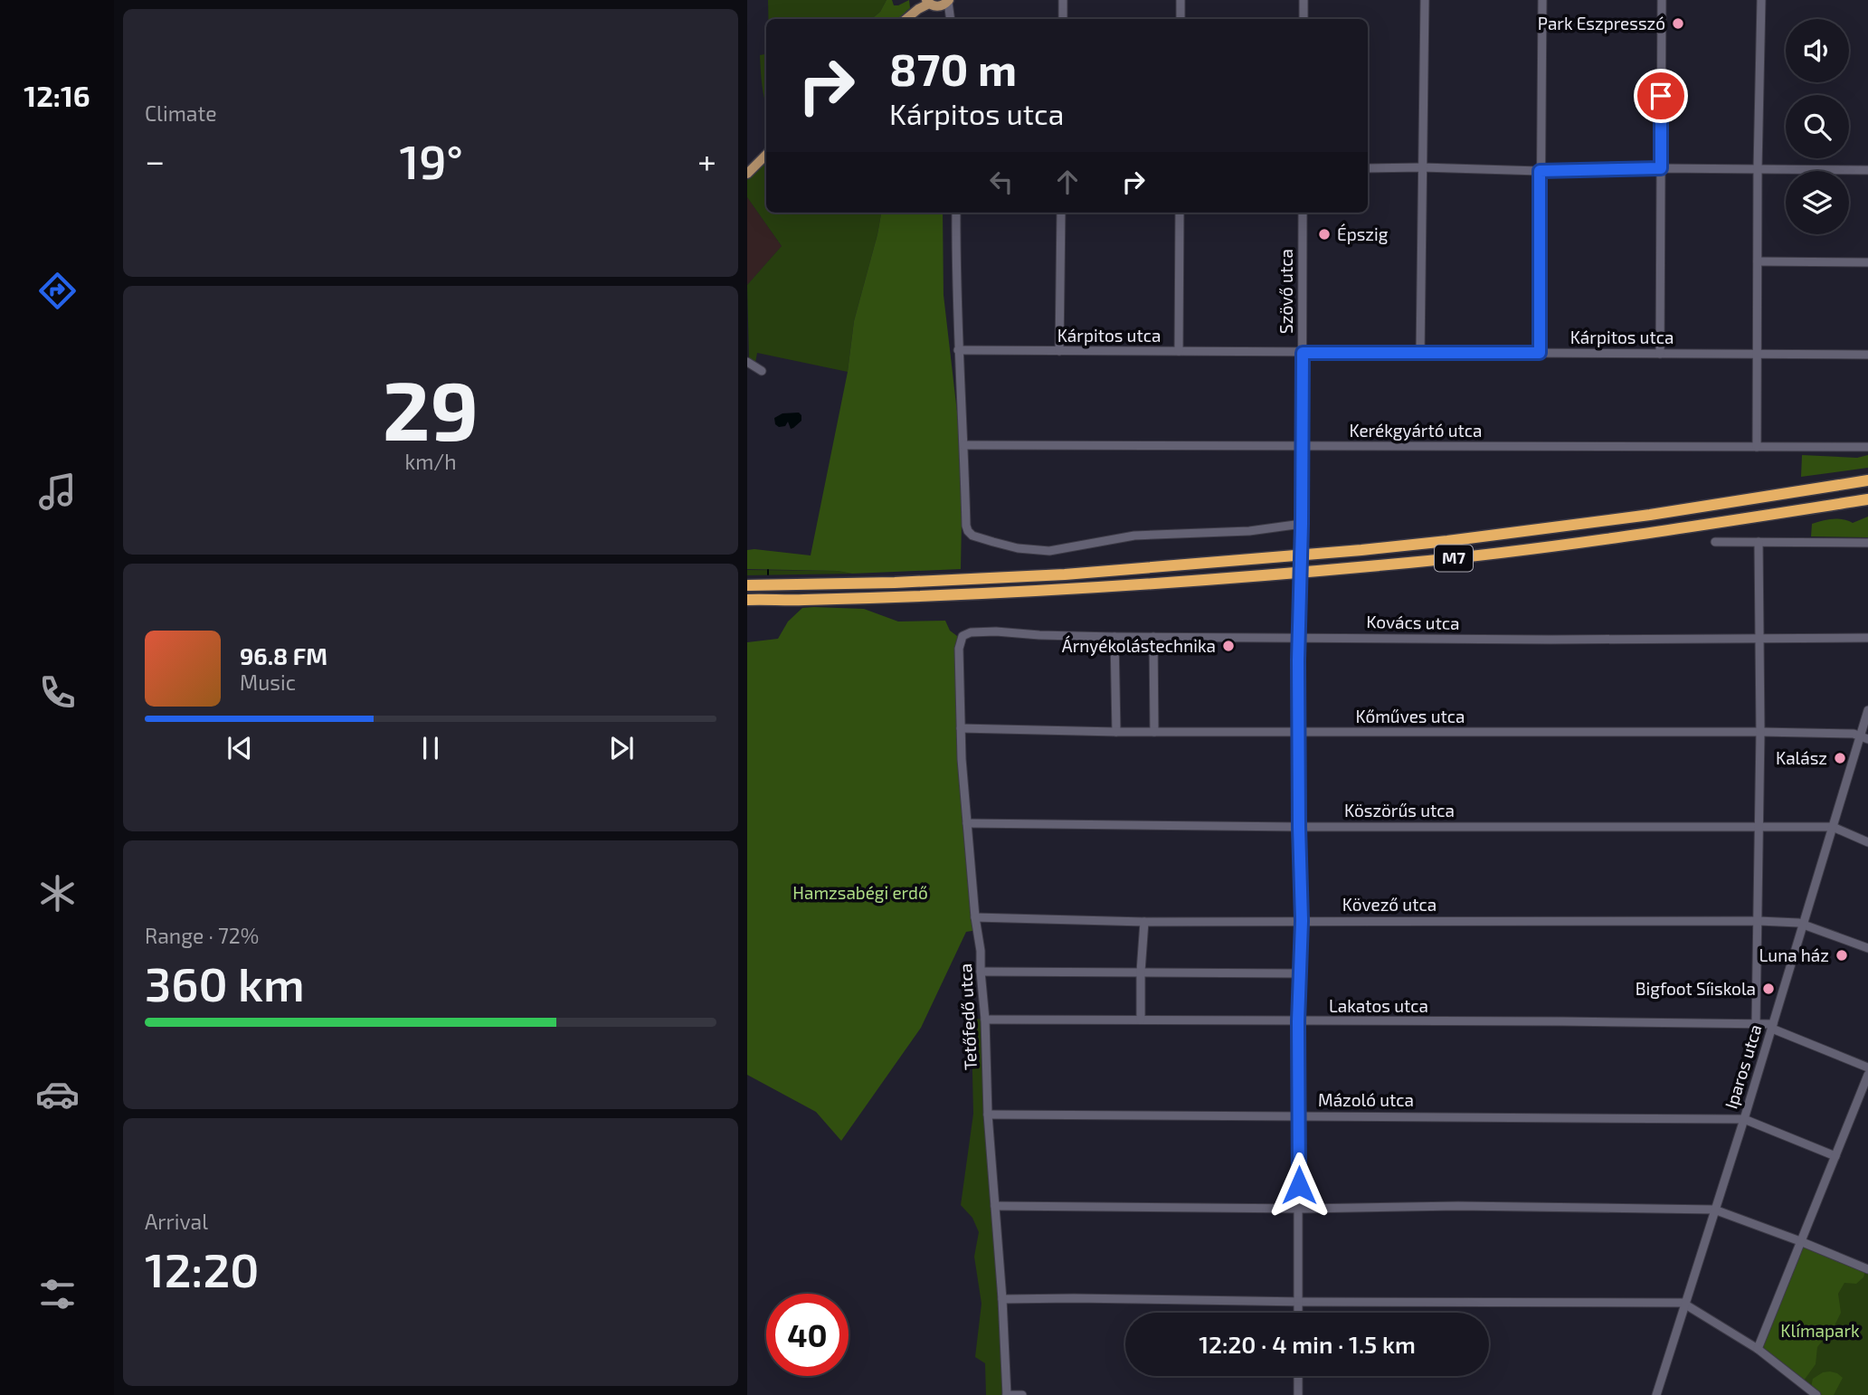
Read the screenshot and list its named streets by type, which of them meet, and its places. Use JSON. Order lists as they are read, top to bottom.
{
  "streets": {
    "highway": ["M7"],
    "street": [
      "Szövő utca",
      "Kárpitos utca",
      "Kerékgyártó utca",
      "Kovács utca",
      "Kőműves utca",
      "Köszörűs utca",
      "Kövező utca",
      "Lakatos utca",
      "Tetőfedő utca",
      "Iparos utca",
      "Mázoló utca"
    ]
  },
  "crossings": [
    ["Szövő utca", "Kárpitos utca"],
    ["Szövő utca", "Kerékgyártó utca"],
    ["Szövő utca", "Kovács utca"],
    ["Szövő utca", "Kőműves utca"],
    ["Szövő utca", "Köszörűs utca"],
    ["Szövő utca", "Kövező utca"],
    ["Szövő utca", "Lakatos utca"],
    ["Szövő utca", "Mázoló utca"],
    ["Kovács utca", "Tetőfedő utca"],
    ["Kőműves utca", "Tetőfedő utca"],
    ["Kőműves utca", "Iparos utca"],
    ["Köszörűs utca", "Tetőfedő utca"],
    ["Köszörűs utca", "Iparos utca"],
    ["Kövező utca", "Tetőfedő utca"],
    ["Kövező utca", "Iparos utca"],
    ["Lakatos utca", "Tetőfedő utca"],
    ["Lakatos utca", "Iparos utca"],
    ["Tetőfedő utca", "Mázoló utca"],
    ["Iparos utca", "Mázoló utca"]
  ],
  "parks": ["Hamzsabégi erdő", "Klímapark"],
  "places": [
    "Park Eszpresszó",
    "Épszig",
    "Árnyékolástechnika",
    "Kalász",
    "Luna ház",
    "Bigfoot Síiskola"
  ],
  "page": {
    "tabs": "12:16",
    "tile": [
      "Climate",
      ["29", "km/h"],
      ["Range · 72%", "360 km"],
      ["Arrival", "12:20"]
    ],
    "turn": ["870 m", "Kárpitos utca"],
    "heat": ["−", "19°", "+"],
    "song": ["96.8 FM", "Music"],
    "limit": "40",
    "trip": "12:20 · 4 min · 1.5 km"
  }
}
